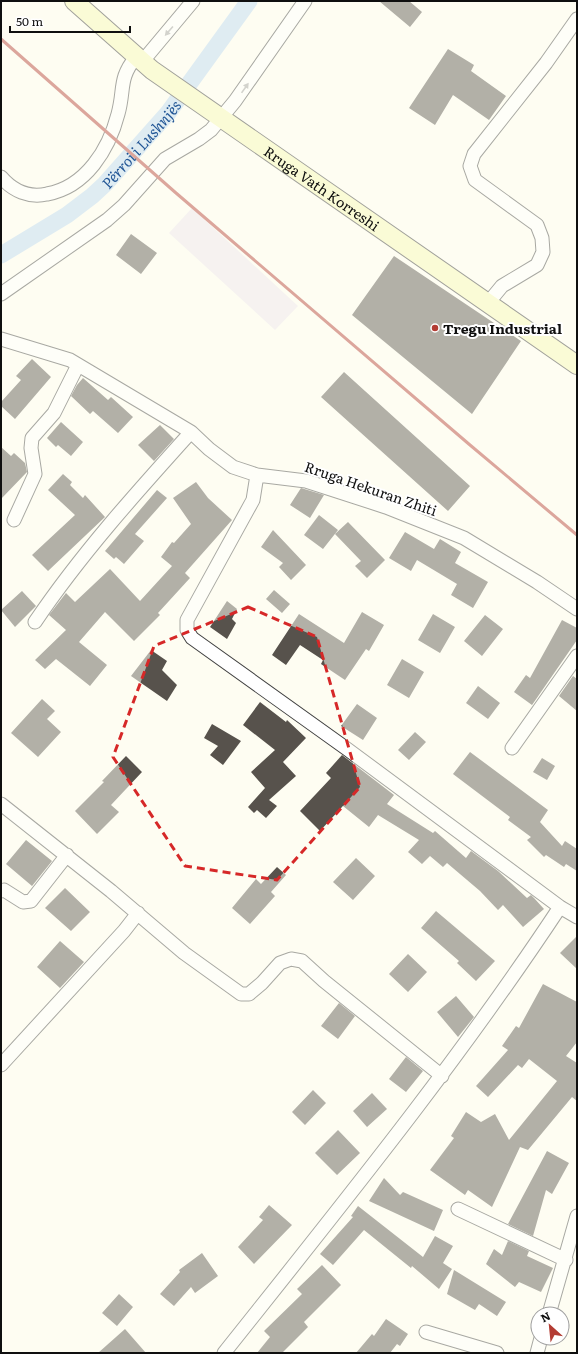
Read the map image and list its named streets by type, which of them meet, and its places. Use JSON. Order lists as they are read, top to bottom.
{
  "streets": {
    "main road": ["Rruga Vath Korreshi"],
    "street": ["Rruga Hekuran Zhiti"]
  },
  "water": ["Përroi i Lushnjës"],
  "places": ["Tregu Industrial"],
  "scale_bar": "50 m",
  "north": "top left"
}
